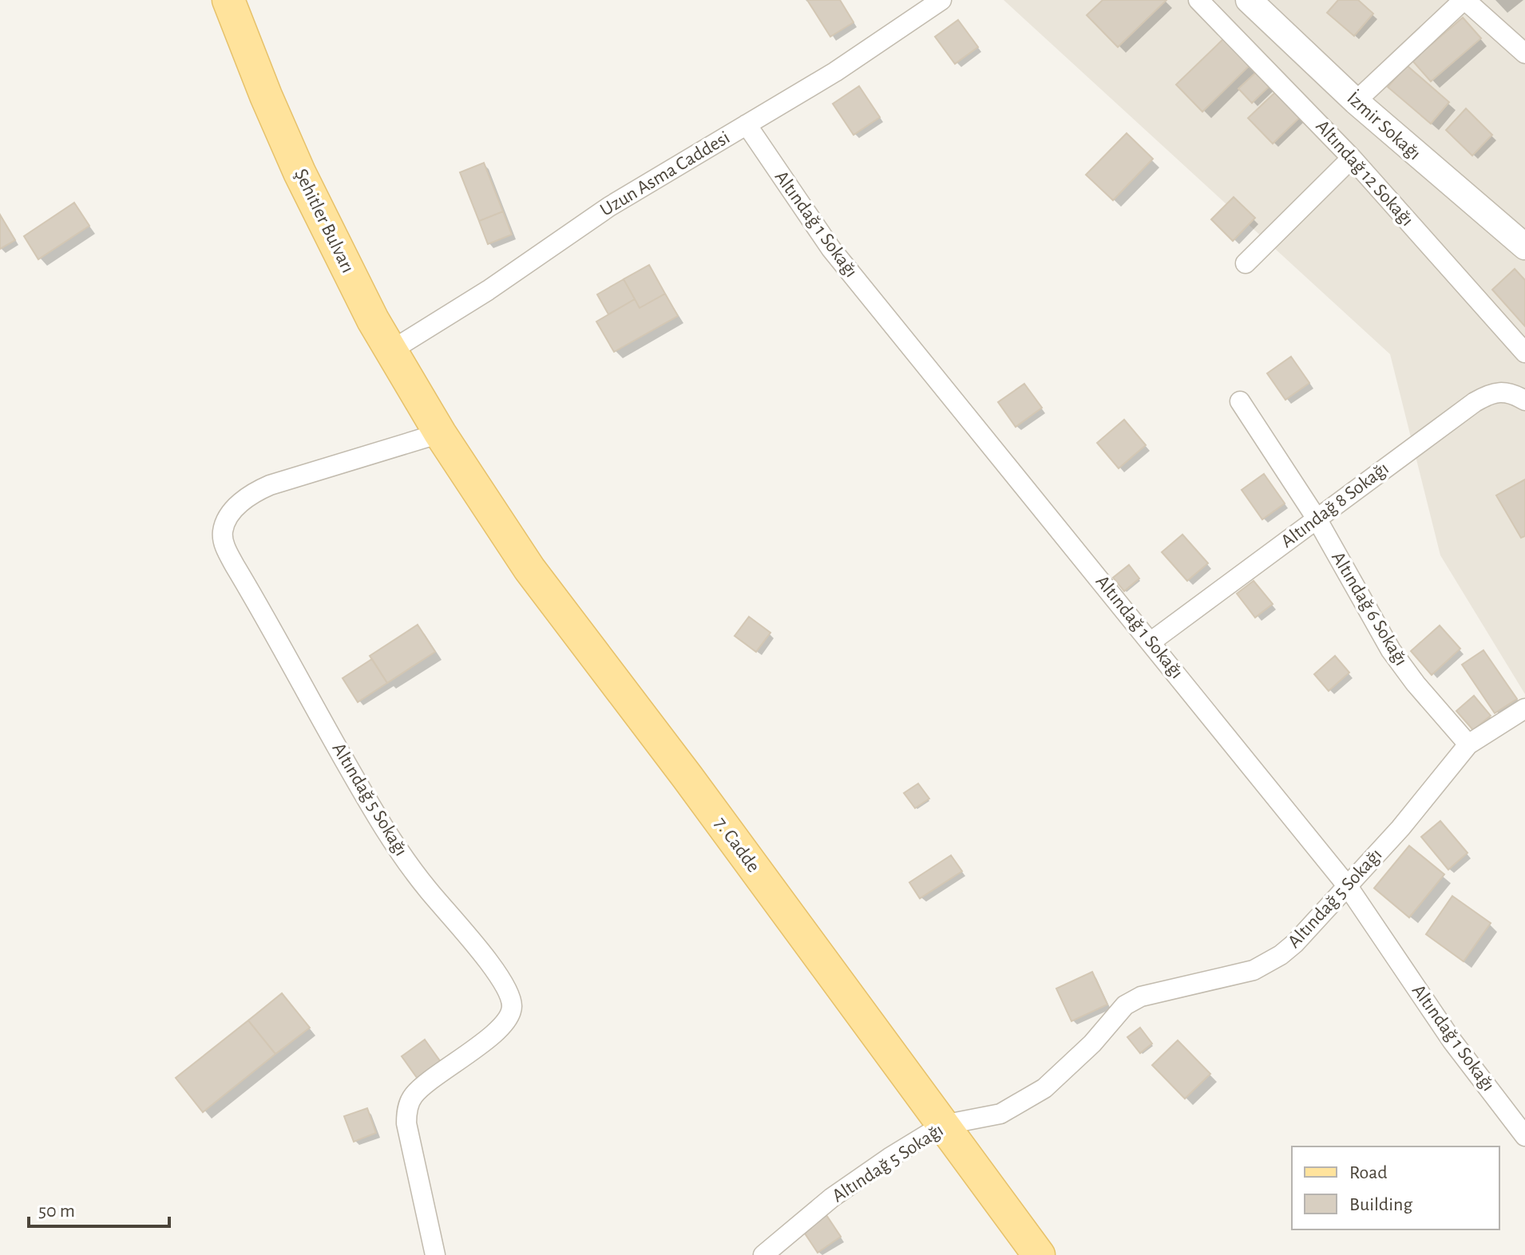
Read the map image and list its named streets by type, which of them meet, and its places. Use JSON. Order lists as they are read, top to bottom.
{
  "streets": {
    "main road": ["Şehitler Bulvarı", "7. Cadde"],
    "street": [
      "İzmir Sokağı",
      "Altındağ 12 Sokağı",
      "Uzun Asma Caddesi",
      "Altındağ 1 Sokağı",
      "Altındağ 8 Sokağı",
      "Altındağ 6 Sokağı",
      "Altındağ 5 Sokağı"
    ]
  },
  "crossings": [
    ["Uzun Asma Caddesi", "Şehitler Bulvarı"],
    ["Uzun Asma Caddesi", "Altındağ 1 Sokağı"],
    ["Şehitler Bulvarı", "Altındağ 5 Sokağı"],
    ["Şehitler Bulvarı", "7. Cadde"],
    ["Altındağ 1 Sokağı", "Altındağ 8 Sokağı"],
    ["Altındağ 1 Sokağı", "Altındağ 5 Sokağı"],
    ["Altındağ 8 Sokağı", "Altındağ 6 Sokağı"],
    ["Altındağ 6 Sokağı", "Altındağ 5 Sokağı"],
    ["Altındağ 5 Sokağı", "7. Cadde"]
  ],
  "legend": ["Road", "Building"],
  "scale_bar": "50 m"
}
